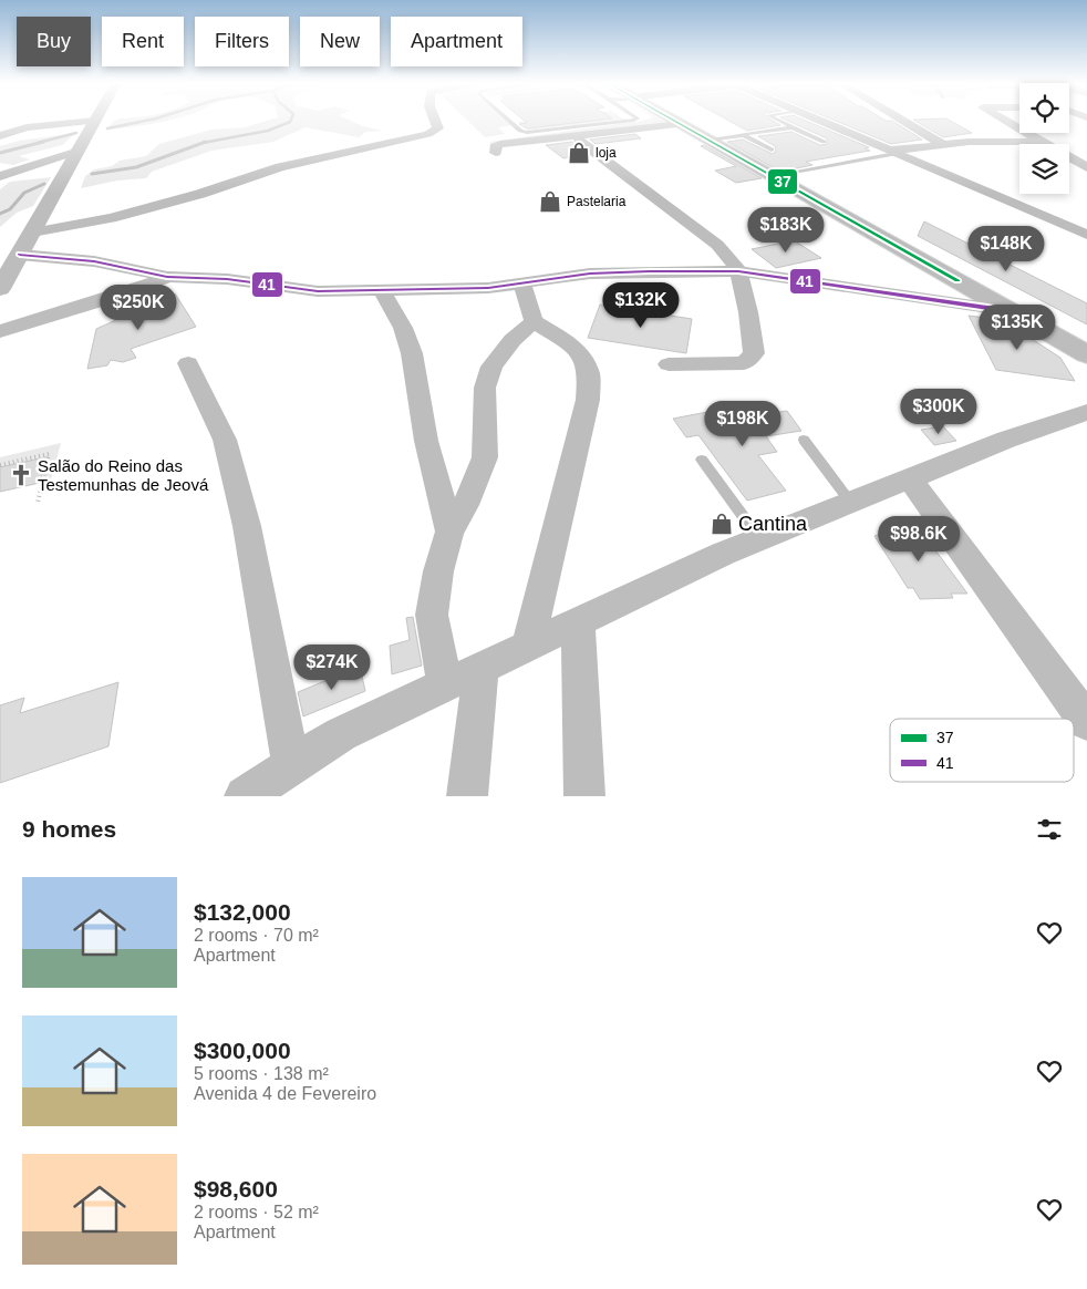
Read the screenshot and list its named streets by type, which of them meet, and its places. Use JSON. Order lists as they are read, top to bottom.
{
  "places": {
    "shop": ["loja", "Pastelaria", "Cantina"],
    "church": ["Salão do Reino das Testemunhas de Jeová"]
  },
  "lines": ["transit line 37", "transit line 41"],
  "legend": ["37", "41"],
  "page": {
    "chip": [
      "Buy",
      "Rent",
      "Filters",
      "New",
      "Apartment"
    ],
    "price": [
      "$183K",
      "$148K",
      "$132K",
      "$250K",
      "$135K",
      "$300K",
      "$198K",
      "$98.6K",
      "$274K"
    ],
    "heading": "9 homes",
    "list": [
      {
        "name": "$132,000",
        "note": "2 rooms · 70 m² · Apartment"
      },
      {
        "name": "$300,000",
        "note": "5 rooms · 138 m² · Avenida 4 de Fevereiro"
      },
      {
        "name": "$98,600",
        "note": "2 rooms · 52 m² · Apartment"
      }
    ]
  }
}
